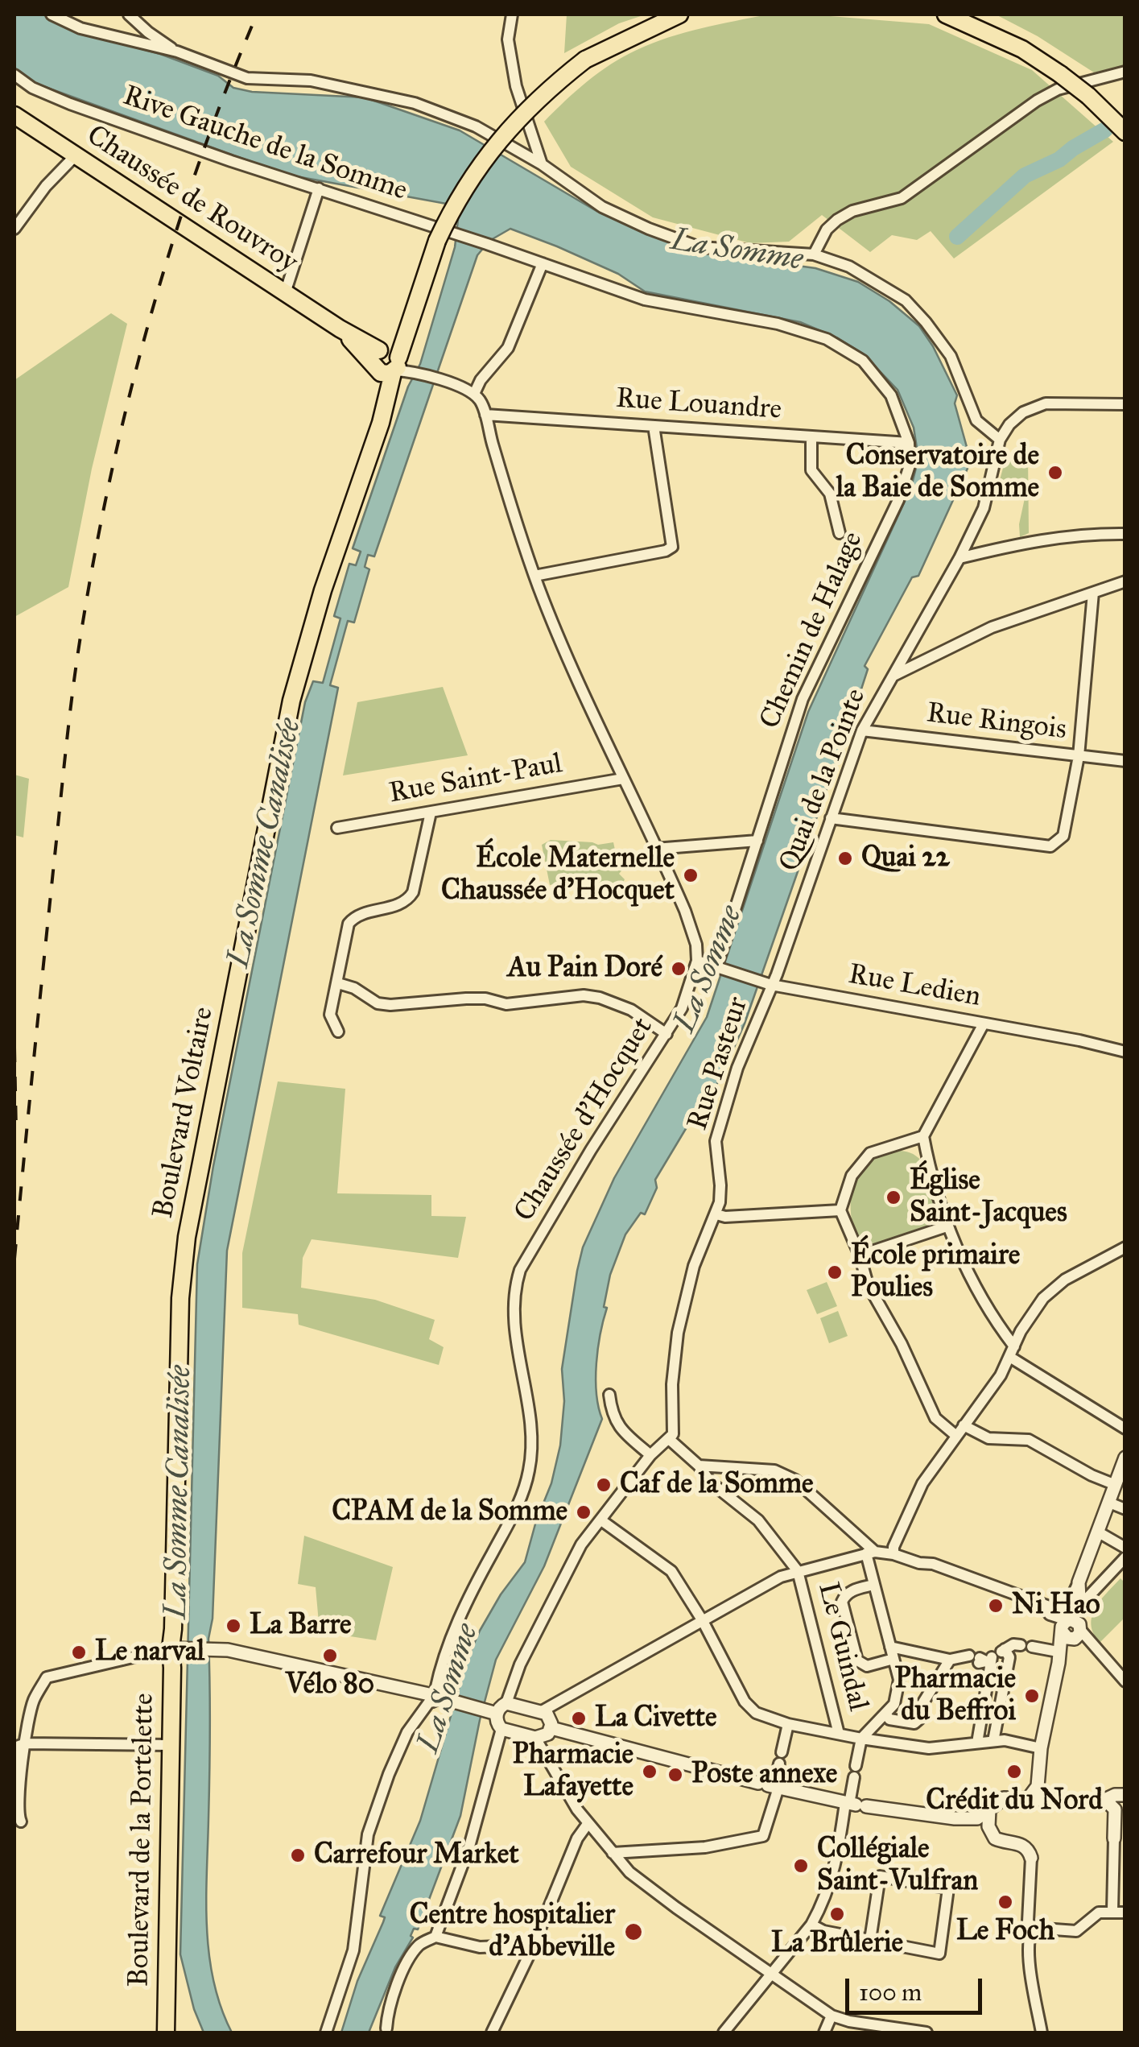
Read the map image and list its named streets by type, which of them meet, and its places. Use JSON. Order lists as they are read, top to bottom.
{
  "streets": {
    "main road": ["Chaussée de Rouvroy", "Boulevard Voltaire", "Boulevard de la Portelette"],
    "street": [
      "Rive Gauche de la Somme",
      "Rue Louandre",
      "Chemin de Halage",
      "Rue Ringois",
      "Rue Saint-Paul",
      "Quai de la Pointe",
      "Rue Ledien",
      "Rue Pasteur",
      "Chaussée d'Hocquet",
      "Le Guindal"
    ]
  },
  "crossings": [
    ["Rive Gauche de la Somme", "Chemin de Halage"],
    ["Chaussée de Rouvroy", "Boulevard Voltaire"],
    ["Rue Louandre", "Chemin de Halage"],
    ["Rue Louandre", "Chaussée d'Hocquet"],
    ["Chemin de Halage", "Rue Ledien"],
    ["Rue Ringois", "Quai de la Pointe"],
    ["Rue Saint-Paul", "Chaussée d'Hocquet"],
    ["Quai de la Pointe", "Rue Ledien"],
    ["Quai de la Pointe", "Rue Pasteur"],
    ["Rue Ledien", "Rue Pasteur"],
    ["Rue Ledien", "Chaussée d'Hocquet"],
    ["Boulevard Voltaire", "Boulevard de la Portelette"]
  ],
  "water": ["La Somme", "La Somme Canalisée"],
  "places": [
    "Conservatoire de la Baie de Somme",
    "Quai 22",
    "École Maternelle Chaussée d'Hocquet",
    "Au Pain Doré",
    "Église Saint-Jacques",
    "École primaire Poulies",
    "Caf de la Somme",
    "CPAM de la Somme",
    "Ni Hao",
    "La Barre",
    "Le narval",
    "Vélo 80",
    "Pharmacie du Beffroi",
    "La Civette",
    "Pharmacie Lafayette",
    "Crédit du Nord",
    "Poste annexe",
    "Carrefour Market",
    "Collégiale Saint-Vulfran",
    "Le Foch",
    "La Brûlerie",
    "Centre hospitalier d'Abbeville"
  ],
  "scale_bar": "100 m"
}
